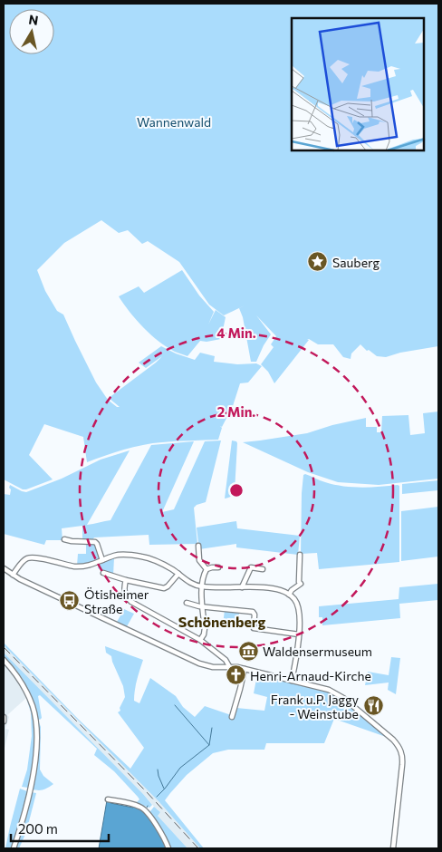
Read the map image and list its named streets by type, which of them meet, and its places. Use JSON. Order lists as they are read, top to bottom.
{
  "districts": ["Schönenberg"],
  "parks": ["Wannenwald"],
  "places": {
    "place": ["Sauberg"],
    "bus stop": ["Ötisheimer Straße"],
    "museum": ["Waldensermuseum"],
    "church": ["Henri-Arnaud-Kirche"],
    "restaurant": ["Frank u.P. Jaggy - Weinstube"]
  },
  "scale_bar": "200 m",
  "north": "top",
  "rings": ["4 Min.", "2 Min."]
}
